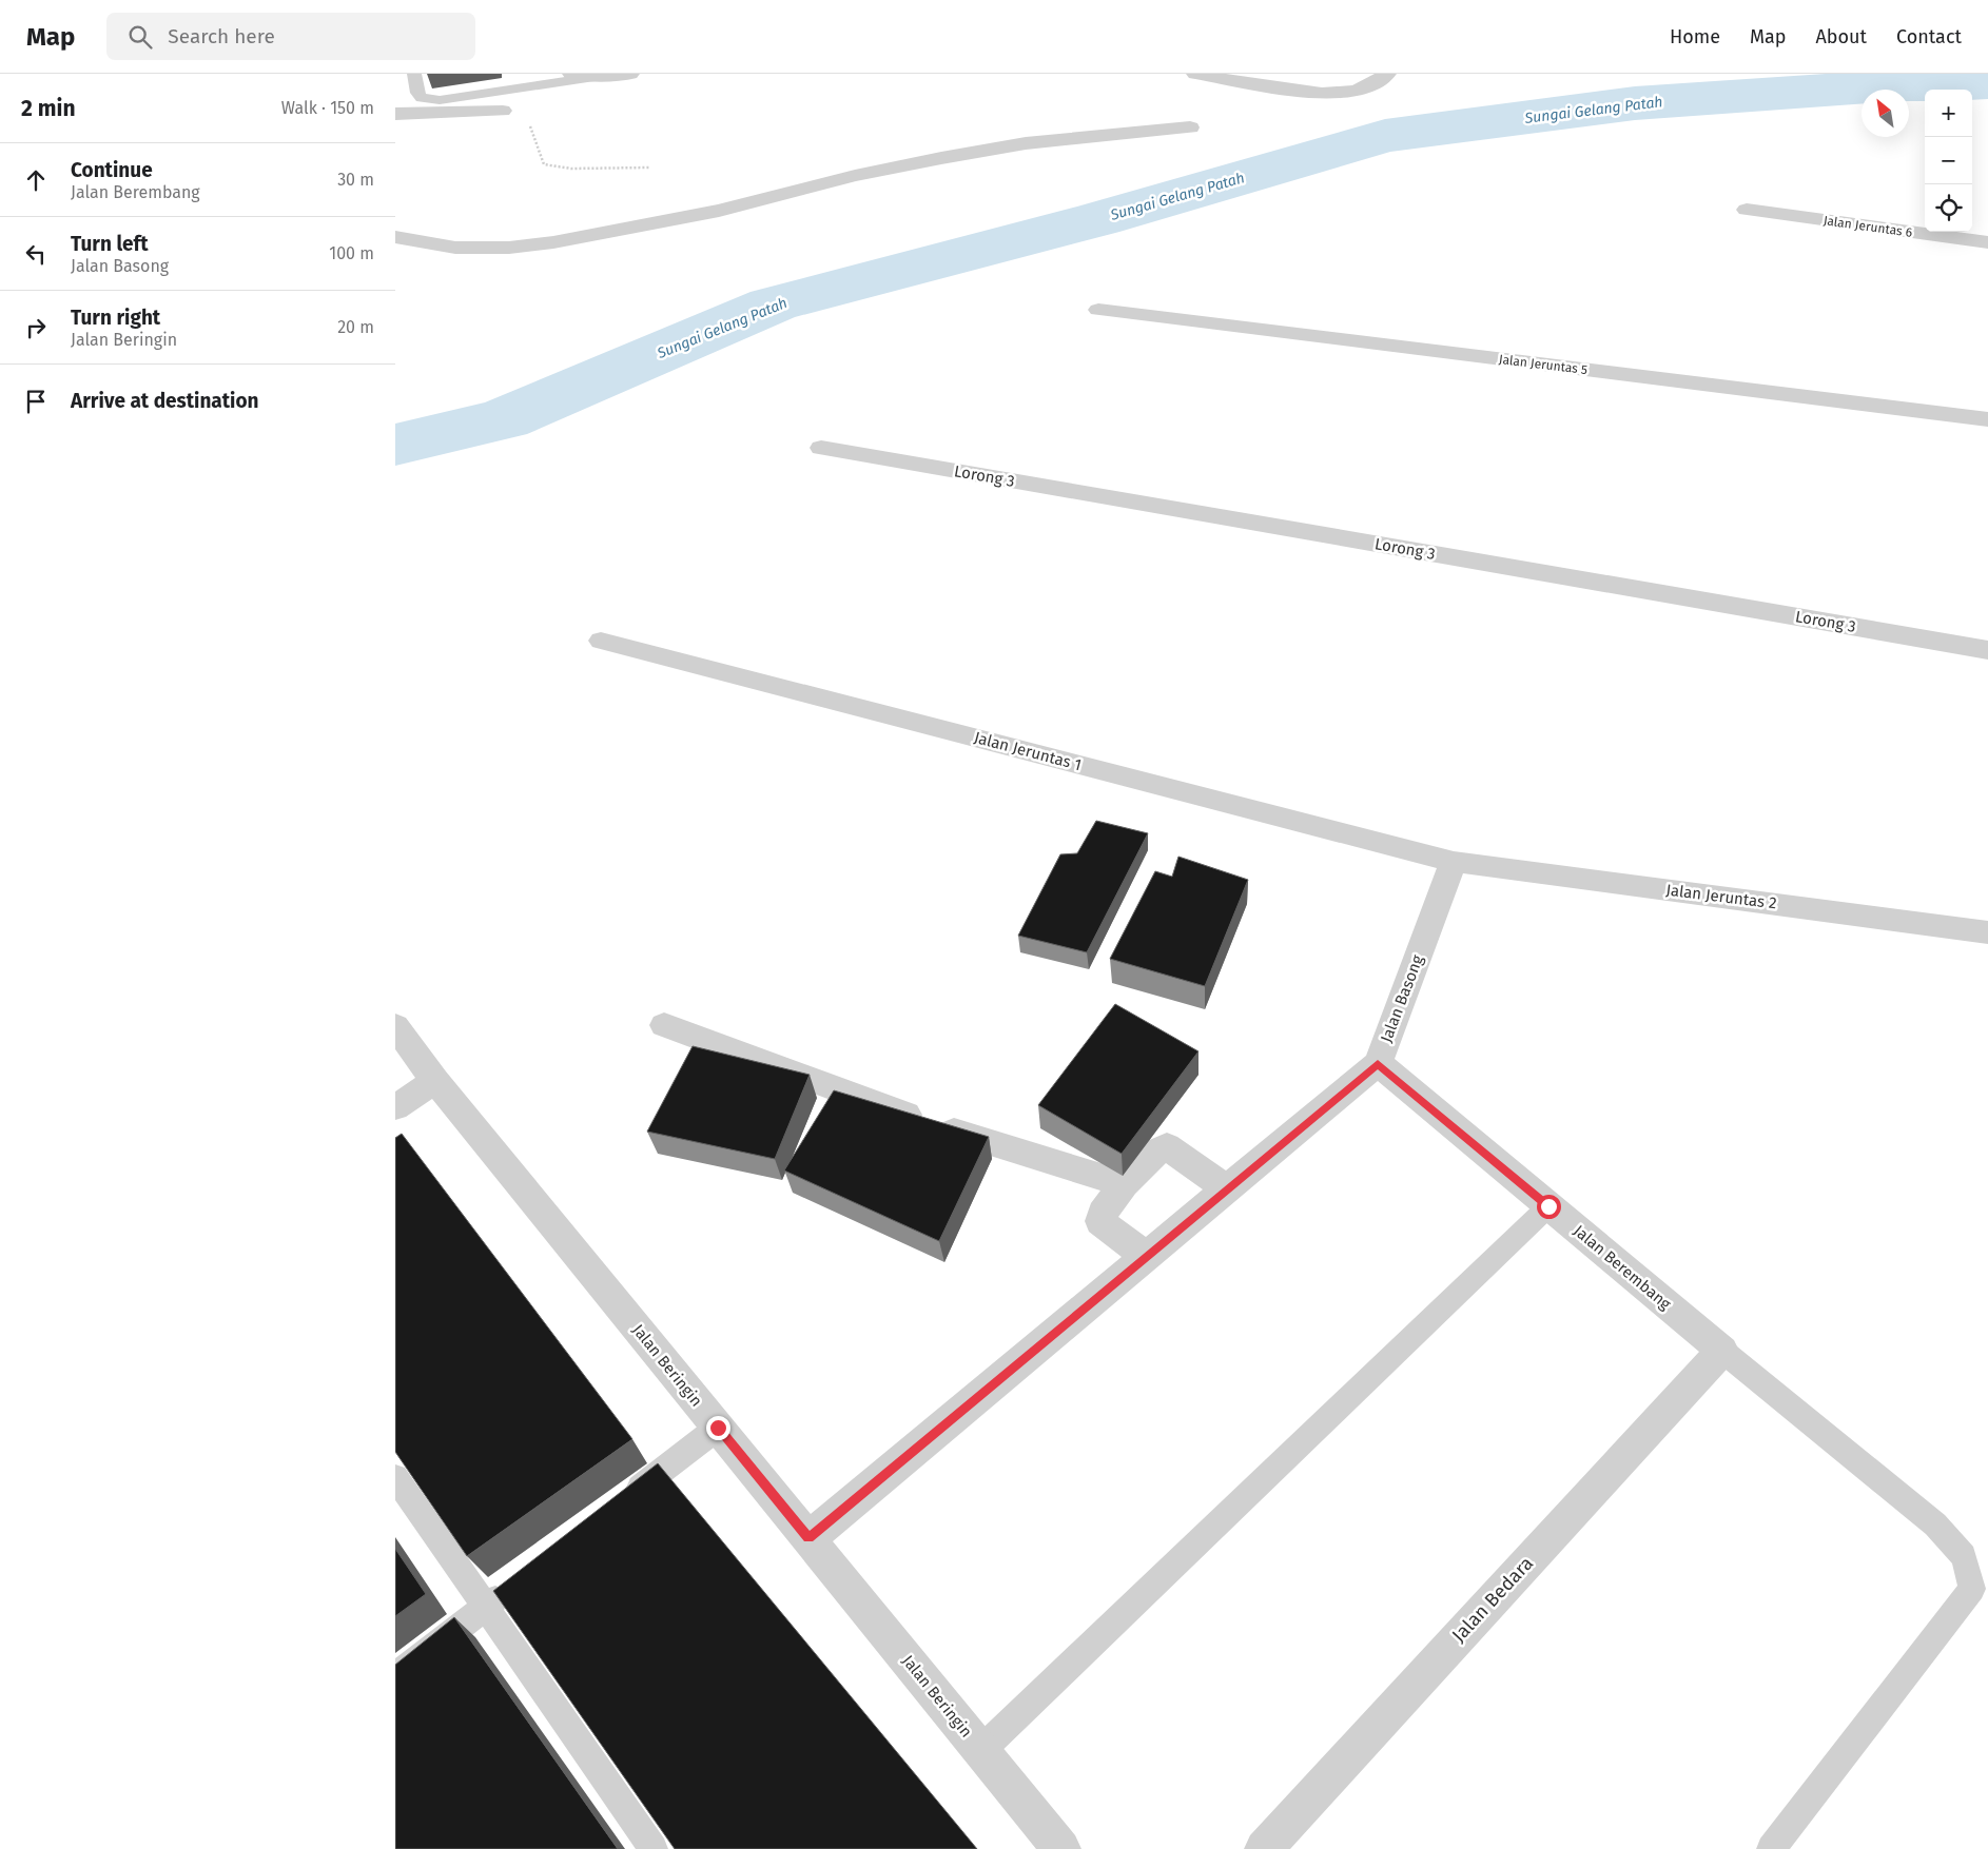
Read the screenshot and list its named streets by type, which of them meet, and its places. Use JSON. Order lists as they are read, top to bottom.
{
  "streets": {
    "street": [
      "Jalan Jeruntas 6",
      "Jalan Jeruntas 5",
      "Lorong 3",
      "Jalan Jeruntas 1",
      "Jalan Jeruntas 2",
      "Jalan Basong",
      "Jalan Berembang",
      "Jalan Beringin",
      "Jalan Bedara"
    ]
  },
  "crossings": [
    ["Jalan Jeruntas 1", "Jalan Jeruntas 2"],
    ["Jalan Jeruntas 1", "Jalan Basong"],
    ["Jalan Jeruntas 2", "Jalan Basong"],
    ["Jalan Basong", "Jalan Berembang"],
    ["Jalan Basong", "Jalan Beringin"],
    ["Jalan Berembang", "Jalan Bedara"]
  ],
  "water": ["Sungai Gelang Patah"],
  "north": "top left",
  "page": {
    "header": "Map",
    "search": "Search here",
    "nav": [
      "Home",
      "Map",
      "About",
      "Contact"
    ],
    "heading": ["2 min", "Walk · 150 m"],
    "map_buttons": ["+", "−"],
    "list": [
      ["Continue", "Jalan Berembang", "30 m"],
      ["Turn left", "Jalan Basong", "100 m"],
      ["Turn right", "Jalan Beringin", "20 m"],
      "Arrive at destination"
    ]
  }
}
